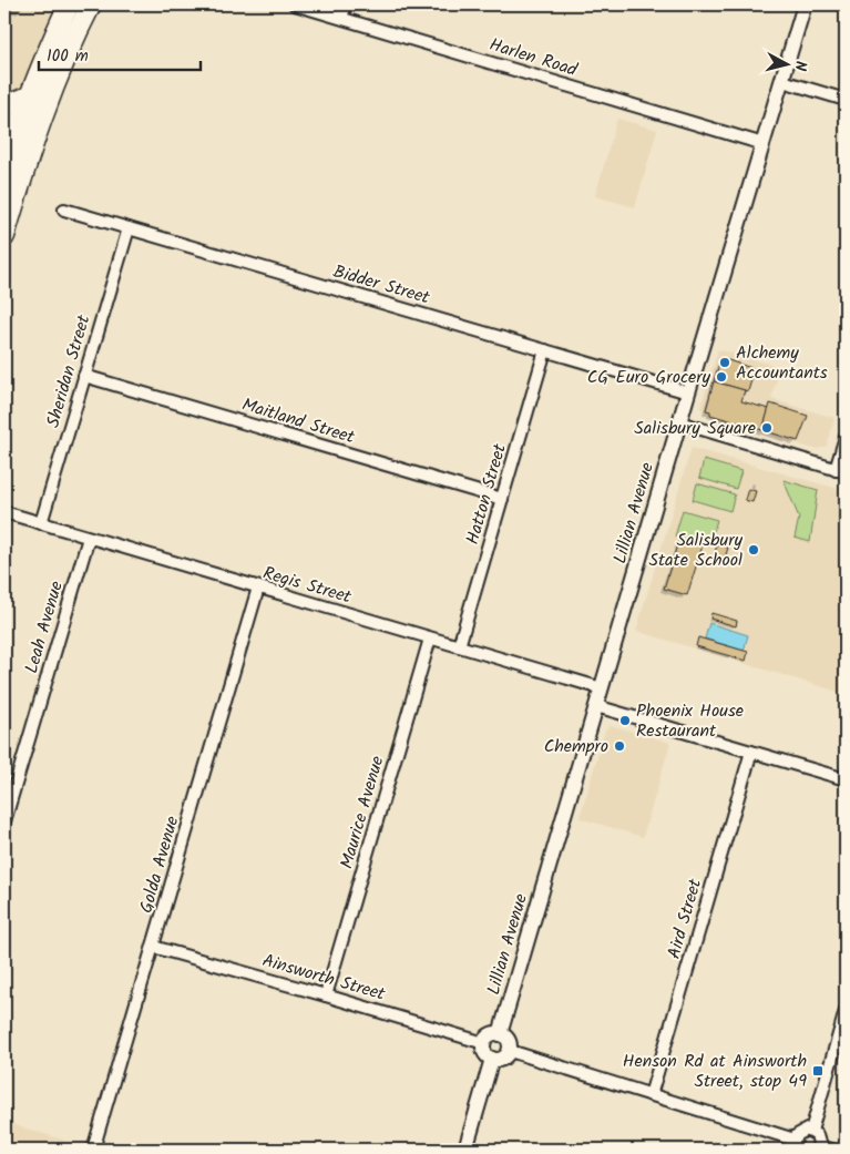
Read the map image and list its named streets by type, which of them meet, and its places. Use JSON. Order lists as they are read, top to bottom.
{
  "streets": {
    "street": [
      "Harlen Road",
      "Bidder Street",
      "Sheridan Street",
      "Maitland Street",
      "Hatton Street",
      "Lillian Avenue",
      "Regis Street",
      "Leah Avenue",
      "Maurice Avenue",
      "Golda Avenue",
      "Aird Street",
      "Ainsworth Street"
    ]
  },
  "crossings": [
    ["Harlen Road", "Lillian Avenue"],
    ["Bidder Street", "Sheridan Street"],
    ["Bidder Street", "Hatton Street"],
    ["Bidder Street", "Lillian Avenue"],
    ["Sheridan Street", "Maitland Street"],
    ["Sheridan Street", "Regis Street"],
    ["Maitland Street", "Hatton Street"],
    ["Hatton Street", "Regis Street"],
    ["Lillian Avenue", "Regis Street"],
    ["Lillian Avenue", "Ainsworth Street"],
    ["Regis Street", "Leah Avenue"],
    ["Regis Street", "Maurice Avenue"],
    ["Regis Street", "Golda Avenue"],
    ["Maurice Avenue", "Ainsworth Street"],
    ["Golda Avenue", "Ainsworth Street"]
  ],
  "places": {
    "other": [
      "Alchemy Accountants",
      "CG Euro Grocery",
      "Salisbury Square",
      "Salisbury State School",
      "Phoenix House Restaurant",
      "Chempro"
    ],
    "transit": ["Henson Rd at Ainsworth Street, stop 49"]
  },
  "scale_bar": "100 m",
  "north": "right"
}
